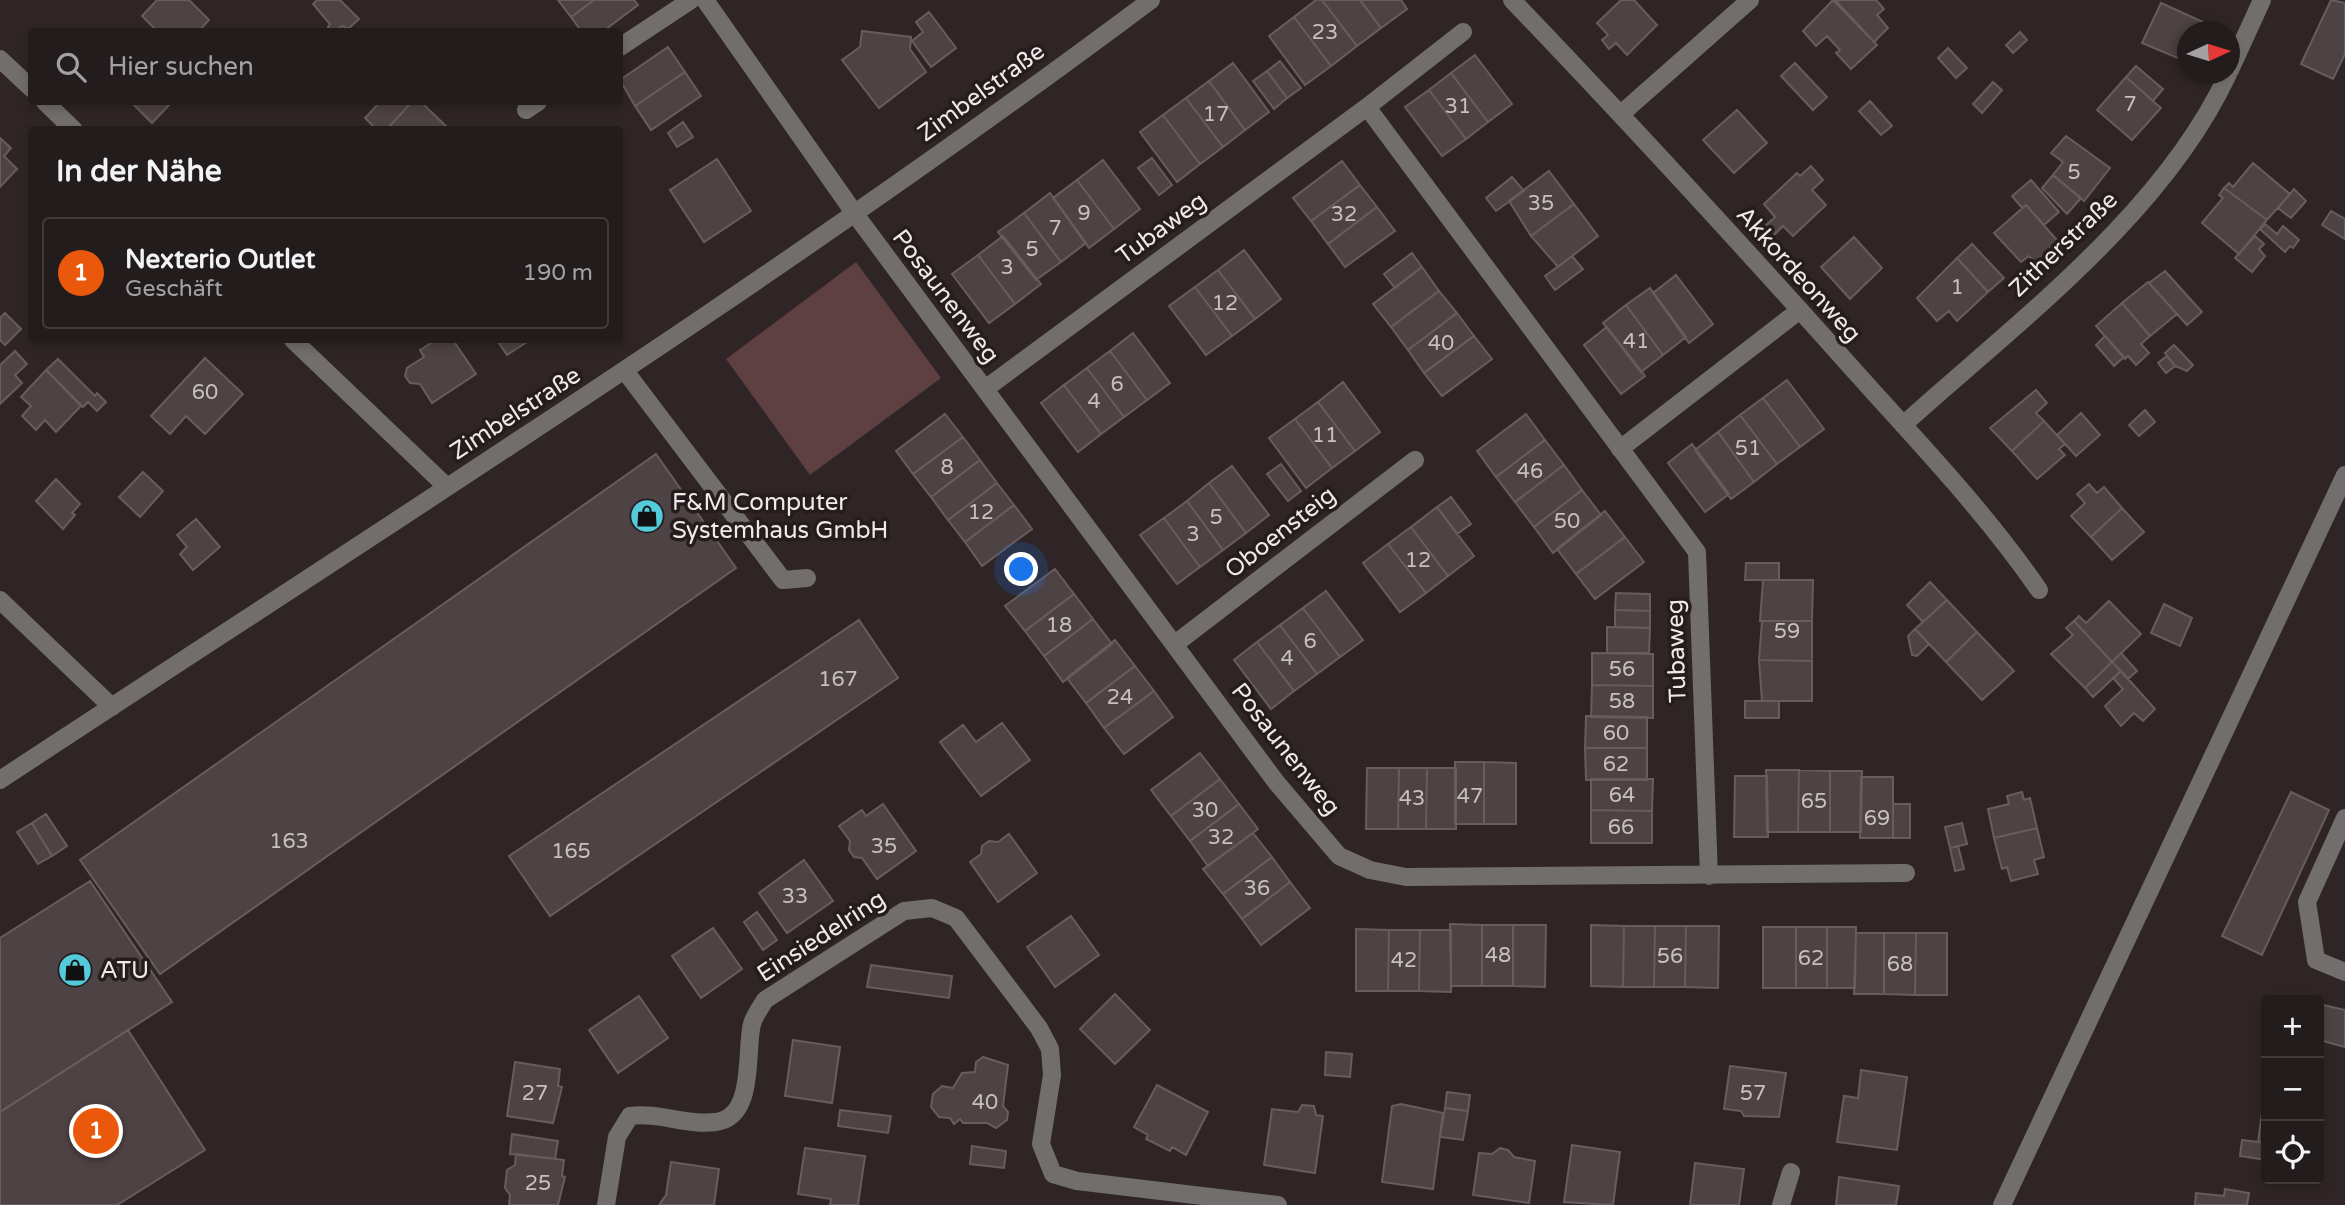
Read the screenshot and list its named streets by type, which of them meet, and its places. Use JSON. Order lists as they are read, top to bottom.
{
  "streets": {
    "street": [
      "Zimbelstraße",
      "Tubaweg",
      "Zitherstraße",
      "Akkordeonweg",
      "Posaunenweg",
      "Oboensteig",
      "Einsiedelring"
    ]
  },
  "crossings": [
    ["Zimbelstraße", "Posaunenweg"],
    ["Tubaweg", "Posaunenweg"],
    ["Zitherstraße", "Akkordeonweg"],
    ["Posaunenweg", "Oboensteig"]
  ],
  "places": {
    "shop": ["F&M Computer Systemhaus GmbH", "ATU"]
  },
  "house_numbers": [
    "23",
    "7",
    "31",
    "17",
    "5",
    "35",
    "9",
    "32",
    "7",
    "5",
    "3",
    "1",
    "12",
    "41",
    "40",
    "6",
    "60",
    "4",
    "11",
    "51",
    "8",
    "46",
    "12",
    "5",
    "50",
    "3",
    "12",
    "18",
    "59",
    "6",
    "4",
    "56",
    "167",
    "24",
    "58",
    "60",
    "62",
    "64",
    "47",
    "43",
    "65",
    "30",
    "69",
    "66",
    "32",
    "163",
    "35",
    "165",
    "36",
    "33",
    "48",
    "56",
    "62",
    "42",
    "68",
    "27",
    "57",
    "40",
    "25"
  ],
  "north": "right",
  "page": {
    "search": "Hier suchen",
    "heading": "In der Nähe",
    "list": [
      {
        "mark": "1",
        "name": "Nexterio Outlet",
        "note": "Geschäft",
        "value": "190 m"
      }
    ],
    "map_buttons": ["+", "−"],
    "pins": "1"
  }
}
